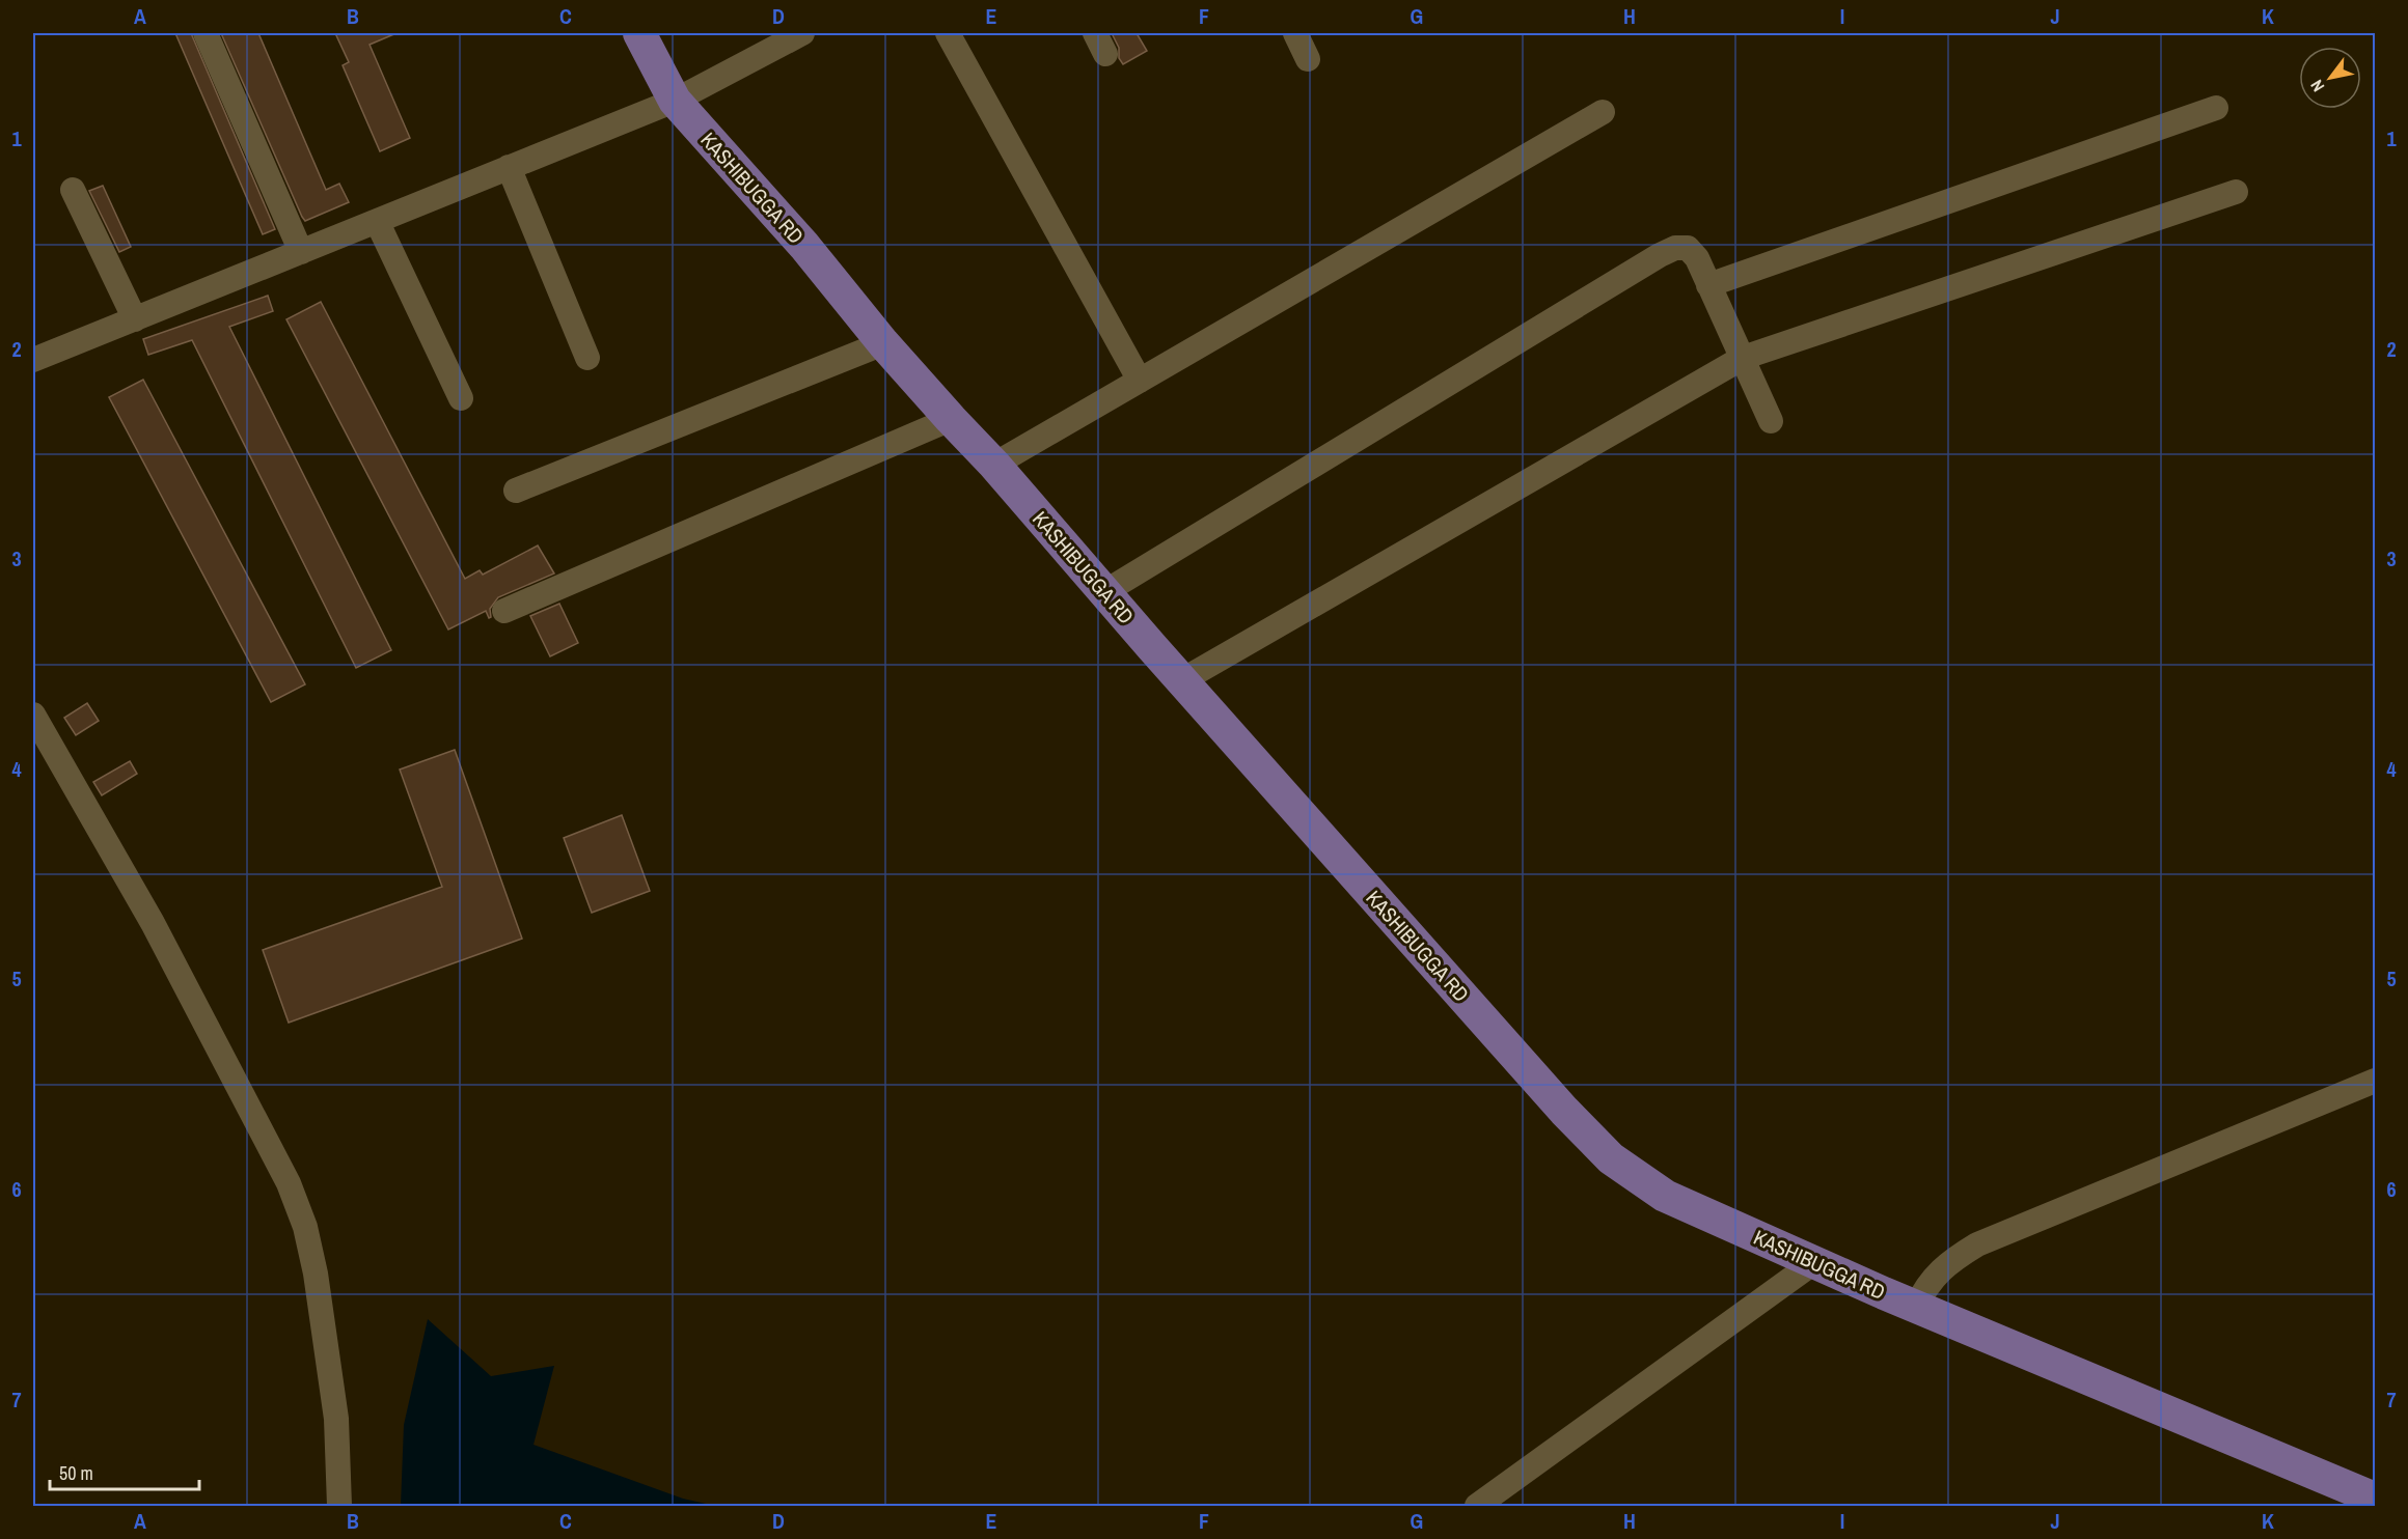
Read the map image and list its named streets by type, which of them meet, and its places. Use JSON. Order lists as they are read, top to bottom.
{
  "streets": {
    "main road": ["KASHIBUGGA RD"]
  },
  "scale_bar": "50 m",
  "north": "bottom left",
  "grid": {
    "columns": [
      "A",
      "B",
      "C",
      "D",
      "E",
      "F",
      "G",
      "H",
      "I",
      "J",
      "K"
    ],
    "rows": [
      "1",
      "2",
      "3",
      "4",
      "5",
      "6",
      "7"
    ]
  }
}
